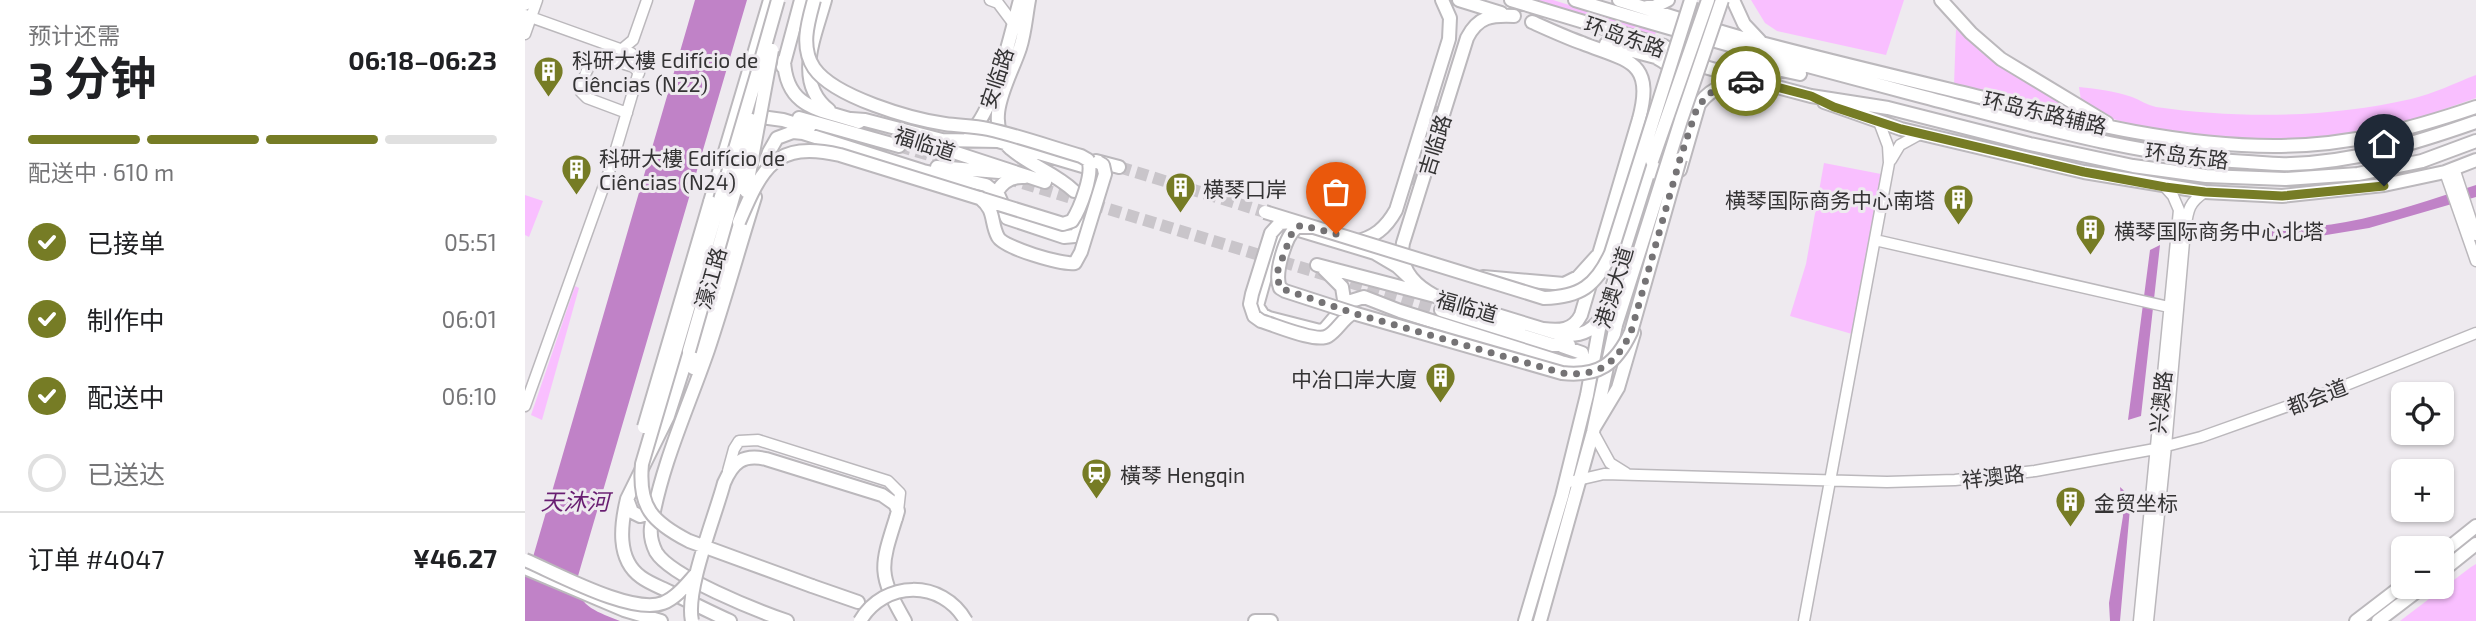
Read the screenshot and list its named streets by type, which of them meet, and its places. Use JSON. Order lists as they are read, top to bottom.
{
  "streets": {
    "main road": [
      "环岛东路",
      "安临路",
      "环岛东路辅路",
      "福临道",
      "吉临路",
      "濠江路",
      "港澳大道"
    ],
    "street": ["都会道", "兴澳路", "祥澳路"]
  },
  "crossings": [
    ["环岛东路", "港澳大道"],
    ["福临道", "吉临路"],
    ["福临道", "港澳大道"],
    ["港澳大道", "祥澳路"],
    ["都会道", "兴澳路"],
    ["都会道", "祥澳路"],
    ["兴澳路", "祥澳路"]
  ],
  "water": ["天沐河"],
  "places": {
    "building": [
      "科研大樓 Edifício de Ciências (N22)",
      "科研大樓 Edifício de Ciências (N24)",
      "横琴口岸",
      "横琴国际商务中心南塔",
      "横琴国际商务中心北塔",
      "中冶口岸大廈",
      "金贸坐标"
    ],
    "station": ["橫琴 Hengqin"]
  },
  "page": {
    "heading": ["3 分钟", "预计还需", "06:18–06:23"],
    "panel": ["订单 #4047", "¥46.27"],
    "bar": "配送中 · 610 m",
    "list": [
      ["已接单", "05:51"],
      ["制作中", "06:01"],
      ["配送中", "06:10"],
      "已送达"
    ],
    "map_buttons": ["+", "−"]
  }
}
